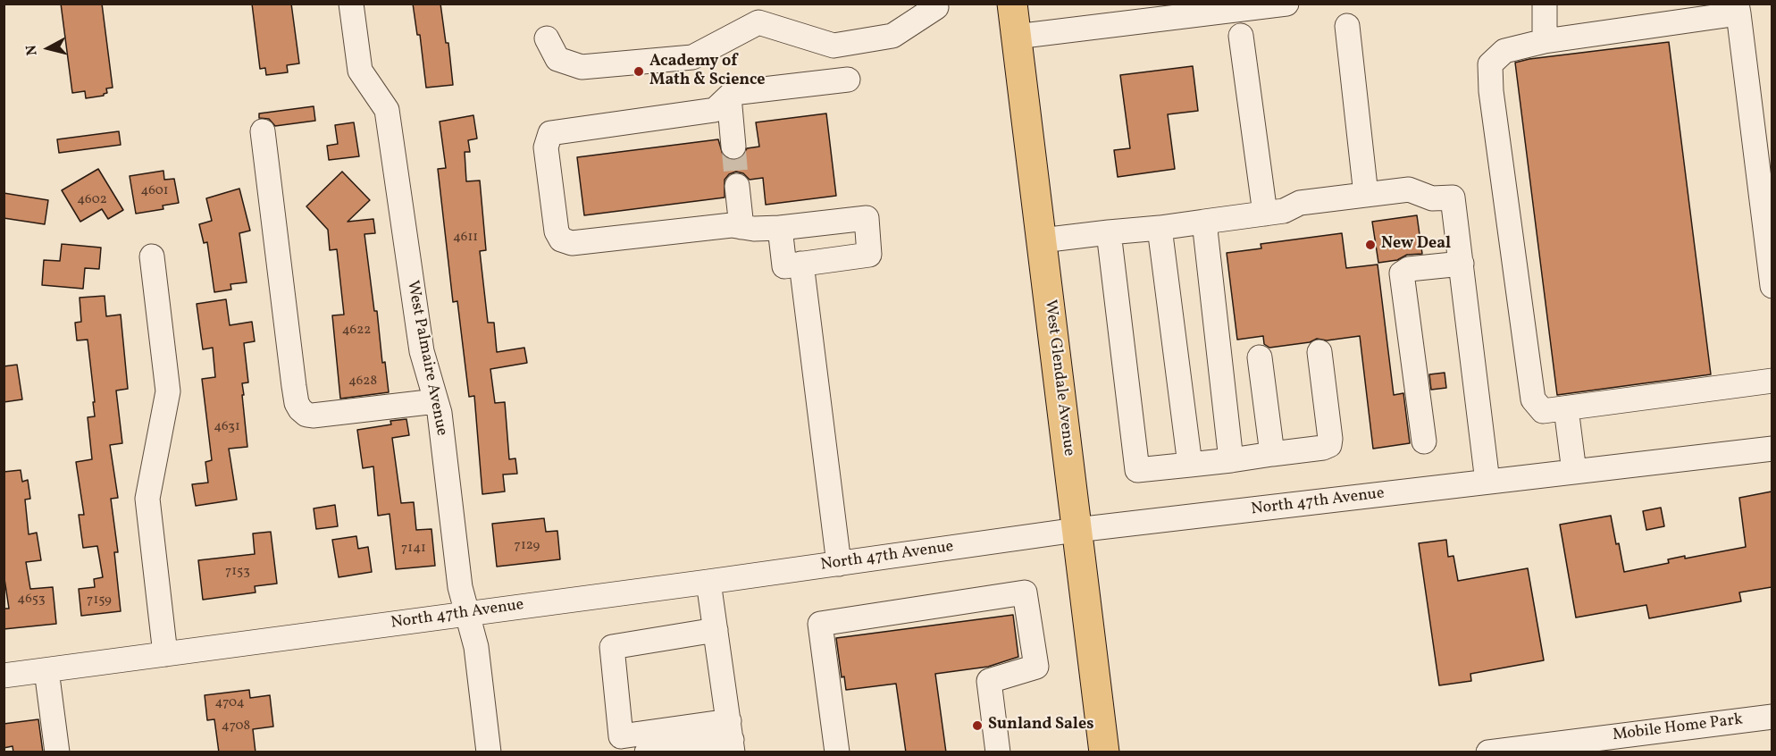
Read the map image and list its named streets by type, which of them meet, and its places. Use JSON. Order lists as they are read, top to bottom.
{
  "streets": {
    "main road": ["West Glendale Avenue"],
    "street": ["West Palmaire Avenue", "North 47th Avenue", "Mobile Home Park"]
  },
  "crossings": [
    ["West Palmaire Avenue", "North 47th Avenue"],
    ["West Glendale Avenue", "North 47th Avenue"]
  ],
  "places": ["Academy of Math & Science", "New Deal", "Sunland Sales"],
  "house_numbers": [
    "4601",
    "4602",
    "4611",
    "4622",
    "4628",
    "4631",
    "7129",
    "7141",
    "7153",
    "4653",
    "7159",
    "4704",
    "4708"
  ],
  "north": "left"
}
